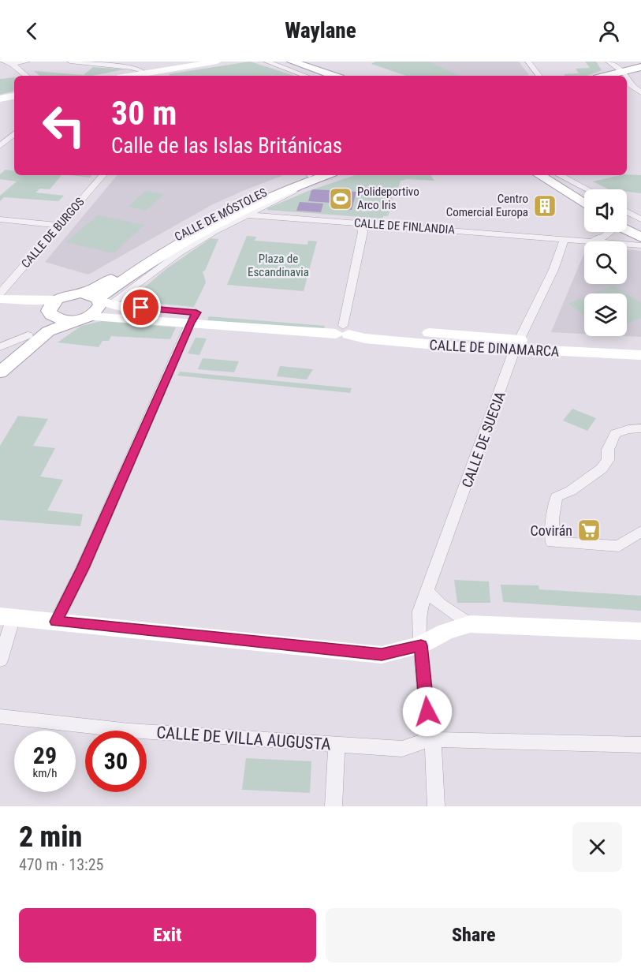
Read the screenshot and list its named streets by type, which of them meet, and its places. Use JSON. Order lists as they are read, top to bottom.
{
  "streets": {
    "main road": ["CALLE DE MÓSTOLES"],
    "street": [
      "CALLE DE FINLANDIA",
      "CALLE DE BURGOS",
      "CALLE DE DINAMARCA",
      "CALLE DE SUECIA",
      "CALLE DE VILLA AUGUSTA"
    ]
  },
  "crossings": [
    ["CALLE DE MÓSTOLES", "CALLE DE FINLANDIA"],
    ["CALLE DE MÓSTOLES", "CALLE DE DINAMARCA"],
    ["CALLE DE FINLANDIA", "CALLE DE SUECIA"],
    ["CALLE DE DINAMARCA", "CALLE DE SUECIA"],
    ["CALLE DE SUECIA", "CALLE DE VILLA AUGUSTA"]
  ],
  "parks": ["Plaza de Escandinavia"],
  "places": {
    "sports": ["Polideportivo Arco Iris"],
    "building": ["Centro Comercial Europa"],
    "supermarket": ["Covirán"]
  },
  "page": {
    "header": "Waylane",
    "turn": ["30 m", "Calle de las Islas Británicas"],
    "speed": "29 km/h",
    "limit": "30",
    "heading": ["2 min", "470 m · 13:25"],
    "buttons": ["Exit", "Share"]
  }
}
